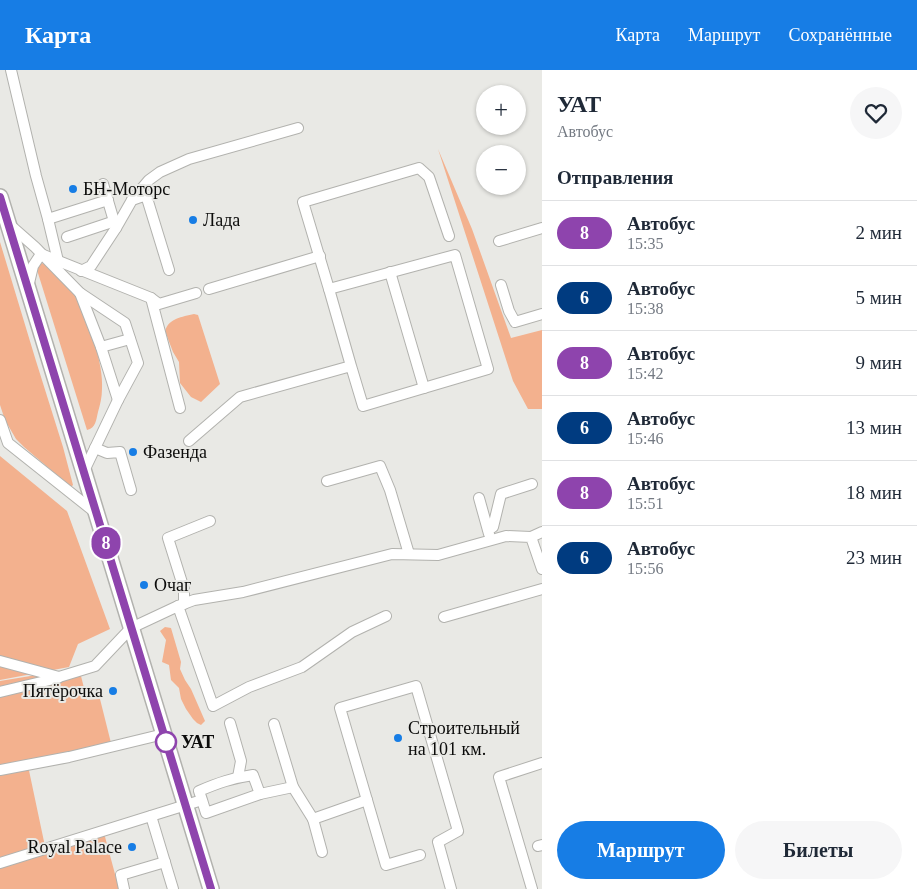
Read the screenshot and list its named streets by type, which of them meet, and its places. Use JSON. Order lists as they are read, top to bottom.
{
  "places": [
    "БН-Моторс",
    "Лада",
    "Фазенда",
    "Очаг",
    "Пятёрочка",
    "Строительный на 101 км.",
    "УАТ",
    "Royal Palace"
  ],
  "lines": ["bus line 8"],
  "page": {
    "header": "Карта",
    "nav": ["Карта", "Маршрут", "Сохранённые"],
    "on_map": "8",
    "heading": [
      ["УАТ", "Автобус"],
      "Отправления"
    ],
    "map_buttons": ["+", "−"],
    "list": [
      {
        "mark": "8",
        "name": "Автобус",
        "note": "15:35",
        "value": "2 мин"
      },
      {
        "mark": "6",
        "name": "Автобус",
        "note": "15:38",
        "value": "5 мин"
      },
      {
        "mark": "8",
        "name": "Автобус",
        "note": "15:42",
        "value": "9 мин"
      },
      {
        "mark": "6",
        "name": "Автобус",
        "note": "15:46",
        "value": "13 мин"
      },
      {
        "mark": "8",
        "name": "Автобус",
        "note": "15:51",
        "value": "18 мин"
      },
      {
        "mark": "6",
        "name": "Автобус",
        "note": "15:56",
        "value": "23 мин"
      }
    ],
    "buttons": ["Маршрут", "Билеты"]
  }
}
